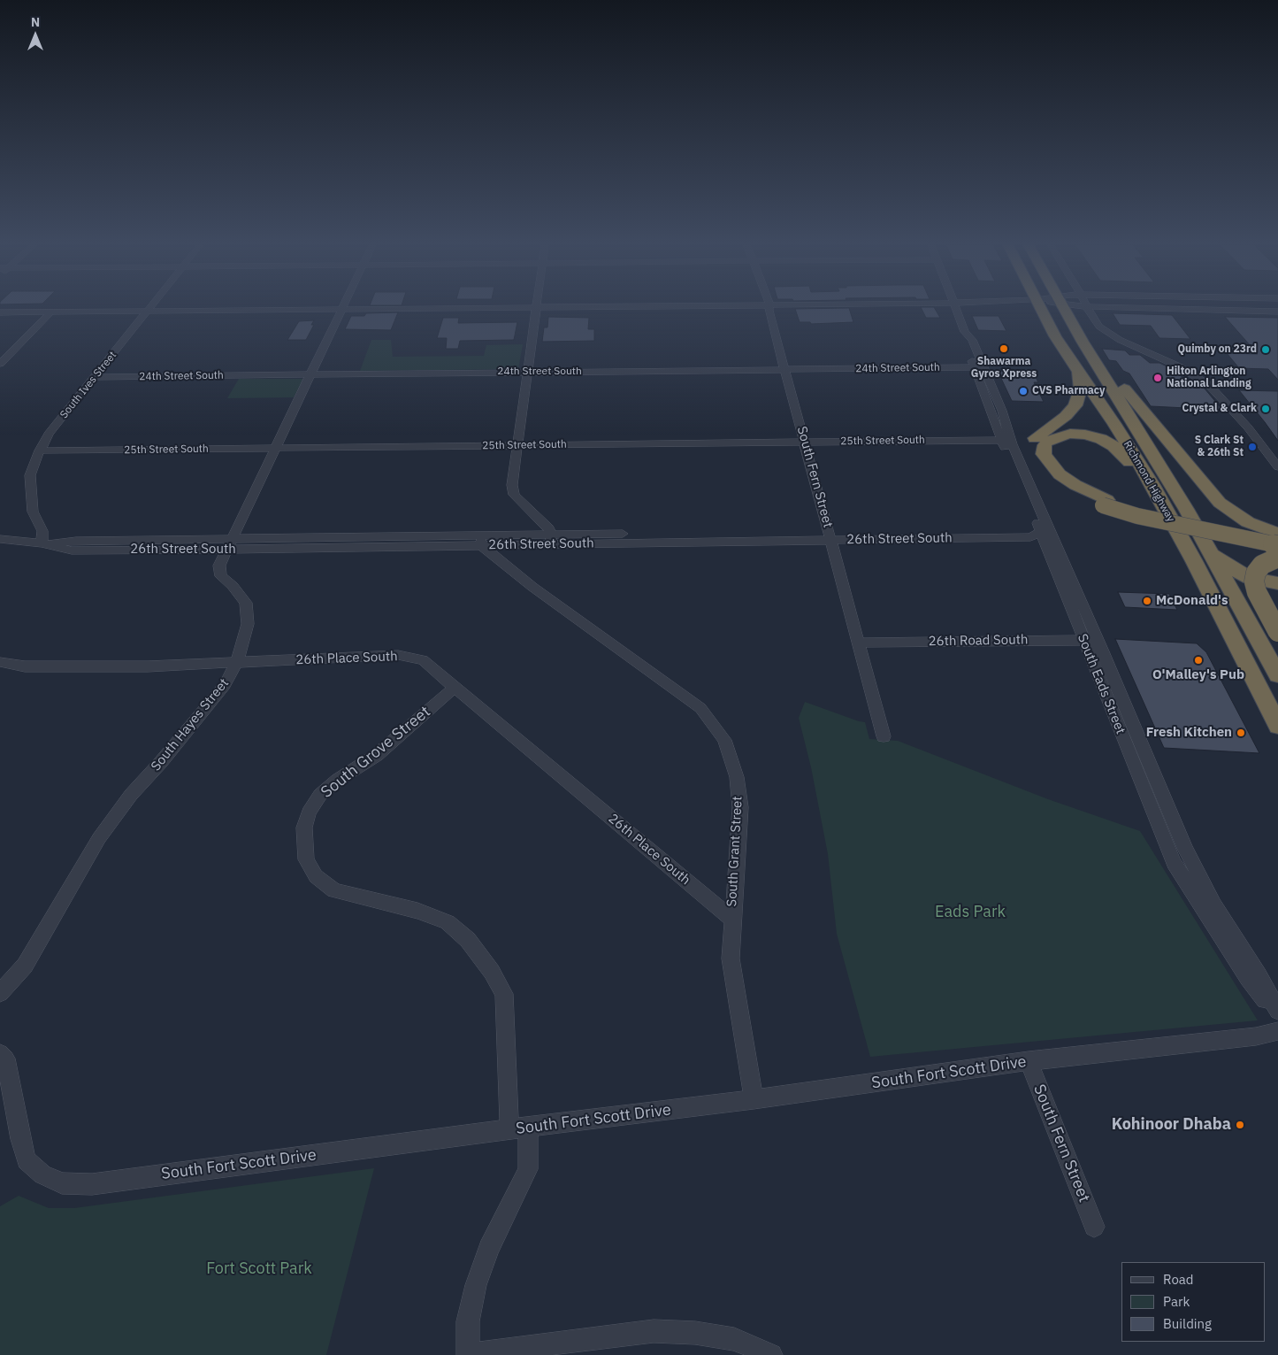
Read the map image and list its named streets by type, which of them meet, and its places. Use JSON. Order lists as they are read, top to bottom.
{
  "streets": {
    "highway": ["Richmond Highway"],
    "street": [
      "24th Street South",
      "South Ives Street",
      "25th Street South",
      "South Fern Street",
      "26th Street South",
      "26th Road South",
      "26th Place South",
      "South Eads Street",
      "South Hayes Street",
      "South Grove Street",
      "South Grant Street",
      "South Fort Scott Drive"
    ]
  },
  "crossings": [
    ["24th Street South", "South Ives Street"],
    ["24th Street South", "South Fern Street"],
    ["24th Street South", "South Eads Street"],
    ["24th Street South", "South Hayes Street"],
    ["South Ives Street", "25th Street South"],
    ["South Ives Street", "26th Street South"],
    ["25th Street South", "South Fern Street"],
    ["25th Street South", "South Eads Street"],
    ["25th Street South", "South Hayes Street"],
    ["South Fern Street", "26th Street South"],
    ["South Fern Street", "26th Road South"],
    ["South Fern Street", "South Fort Scott Drive"],
    ["26th Street South", "South Eads Street"],
    ["26th Street South", "South Hayes Street"],
    ["26th Street South", "South Grant Street"],
    ["26th Road South", "South Eads Street"],
    ["26th Place South", "South Hayes Street"],
    ["26th Place South", "South Grove Street"],
    ["26th Place South", "South Grant Street"],
    ["South Grove Street", "South Fort Scott Drive"],
    ["South Grant Street", "South Fort Scott Drive"]
  ],
  "parks": ["Eads Park", "Fort Scott Park"],
  "places": [
    "Shawarma Gyros Xpress",
    "Quimby on 23rd",
    "Hilton Arlington National Landing",
    "CVS Pharmacy",
    "Crystal & Clark",
    "S Clark St & 26th St",
    "McDonald's",
    "O'Malley's Pub",
    "Fresh Kitchen",
    "Kohinoor Dhaba"
  ],
  "legend": ["Road", "Park", "Building"],
  "north": "top"
}
